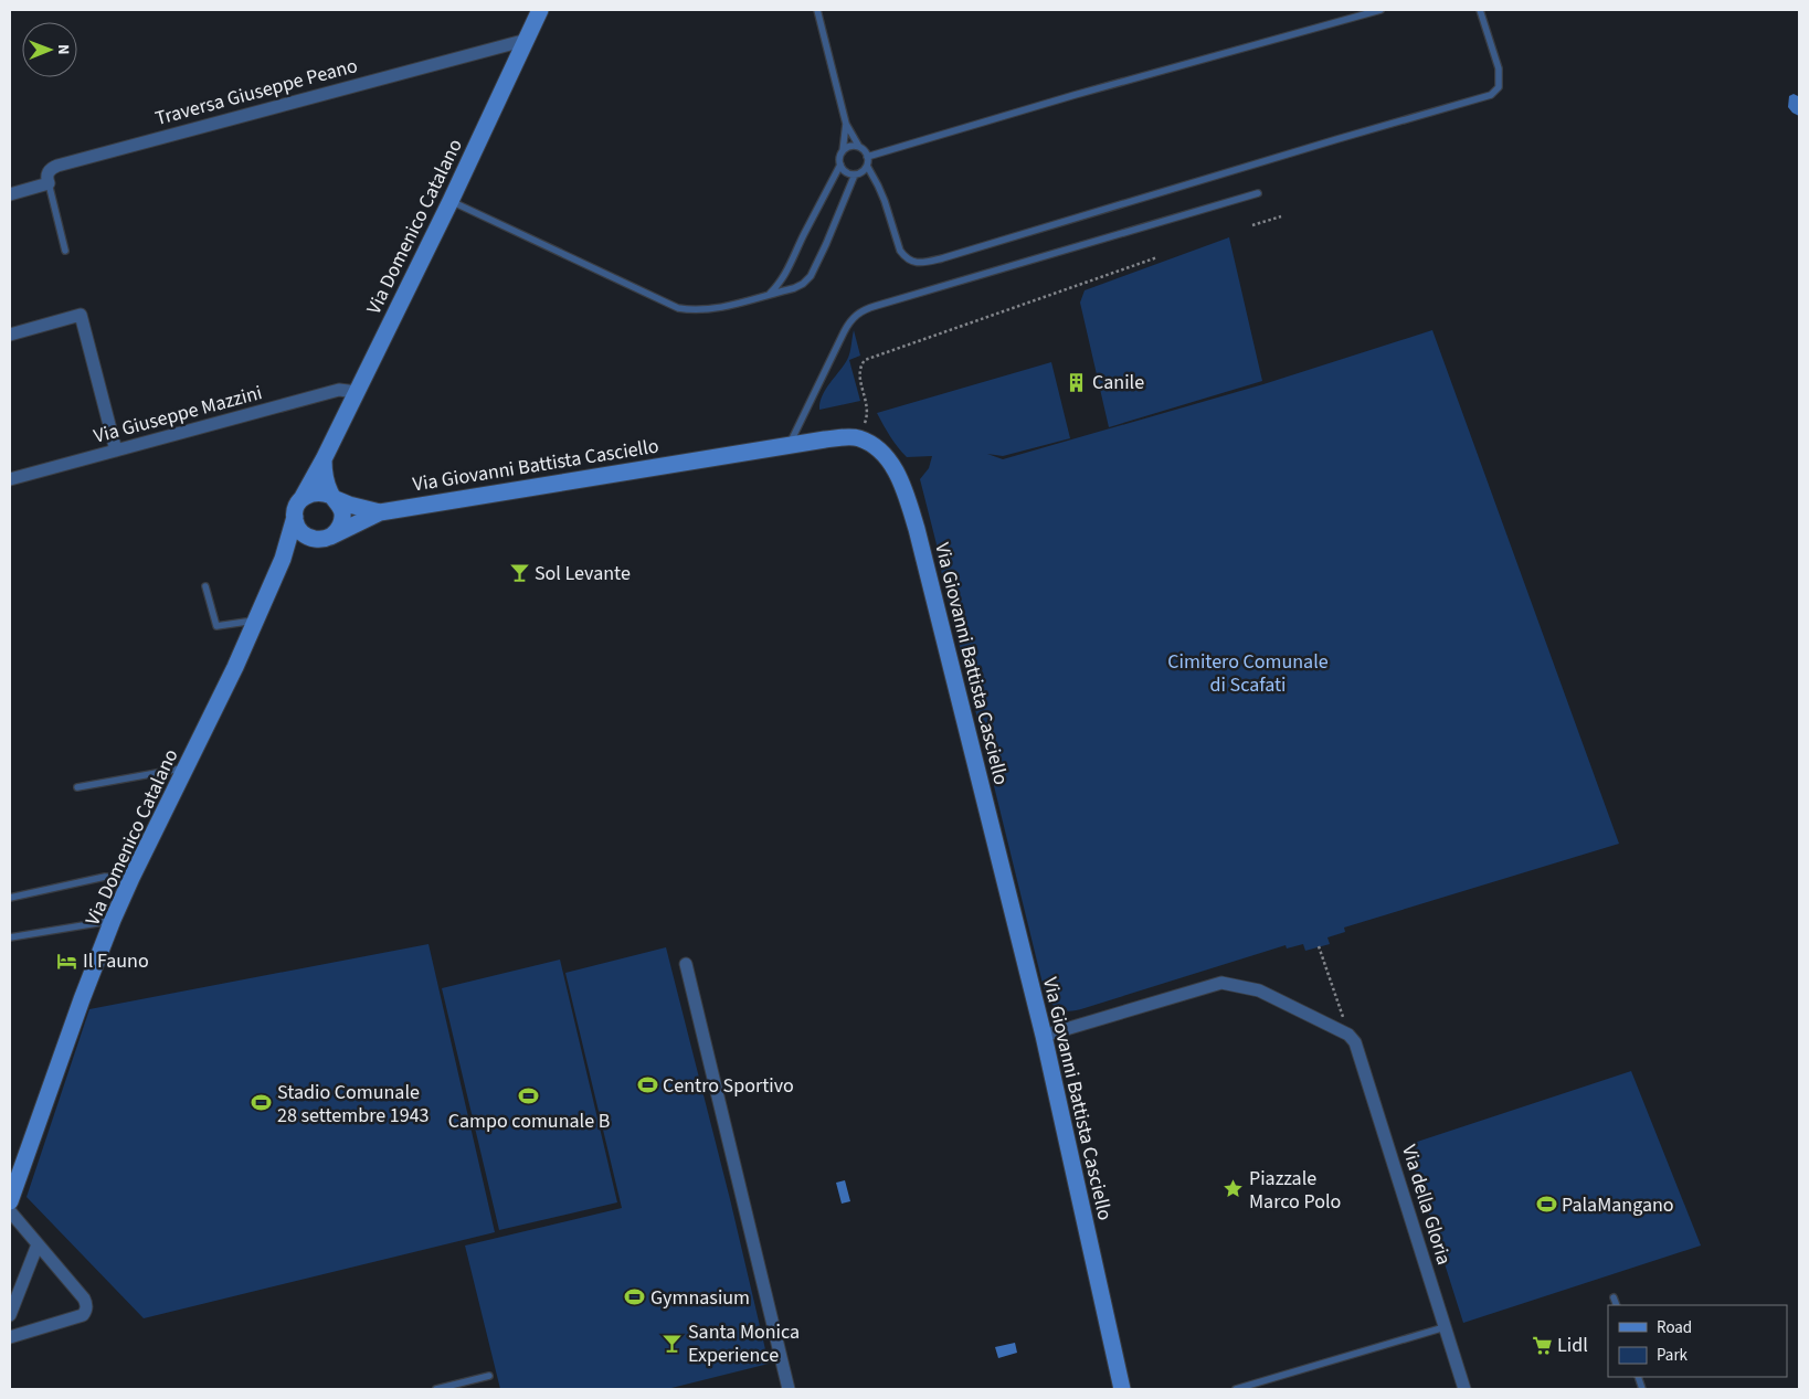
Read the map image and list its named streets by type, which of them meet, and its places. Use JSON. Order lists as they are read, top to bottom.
{
  "streets": {
    "street": [
      "Traversa Giuseppe Peano",
      "Via Domenico Catalano",
      "Via Giuseppe Mazzini",
      "Via Giovanni Battista Casciello",
      "Via della Gloria"
    ]
  },
  "crossings": [
    ["Traversa Giuseppe Peano", "Via Domenico Catalano"],
    ["Via Domenico Catalano", "Via Giuseppe Mazzini"],
    ["Via Domenico Catalano", "Via Giovanni Battista Casciello"]
  ],
  "parks": ["Cimitero Comunale di Scafati"],
  "places": {
    "building": ["Canile"],
    "bar": ["Sol Levante", "Santa Monica Experience"],
    "hotel": ["Il Fauno"],
    "sports": [
      "Centro Sportivo",
      "Campo comunale B",
      "Stadio Comunale 28 settembre 1943",
      "PalaMangano",
      "Gymnasium"
    ],
    "place": ["Piazzale Marco Polo"],
    "supermarket": ["Lidl"]
  },
  "legend": ["Road", "Park"],
  "north": "right"
}
